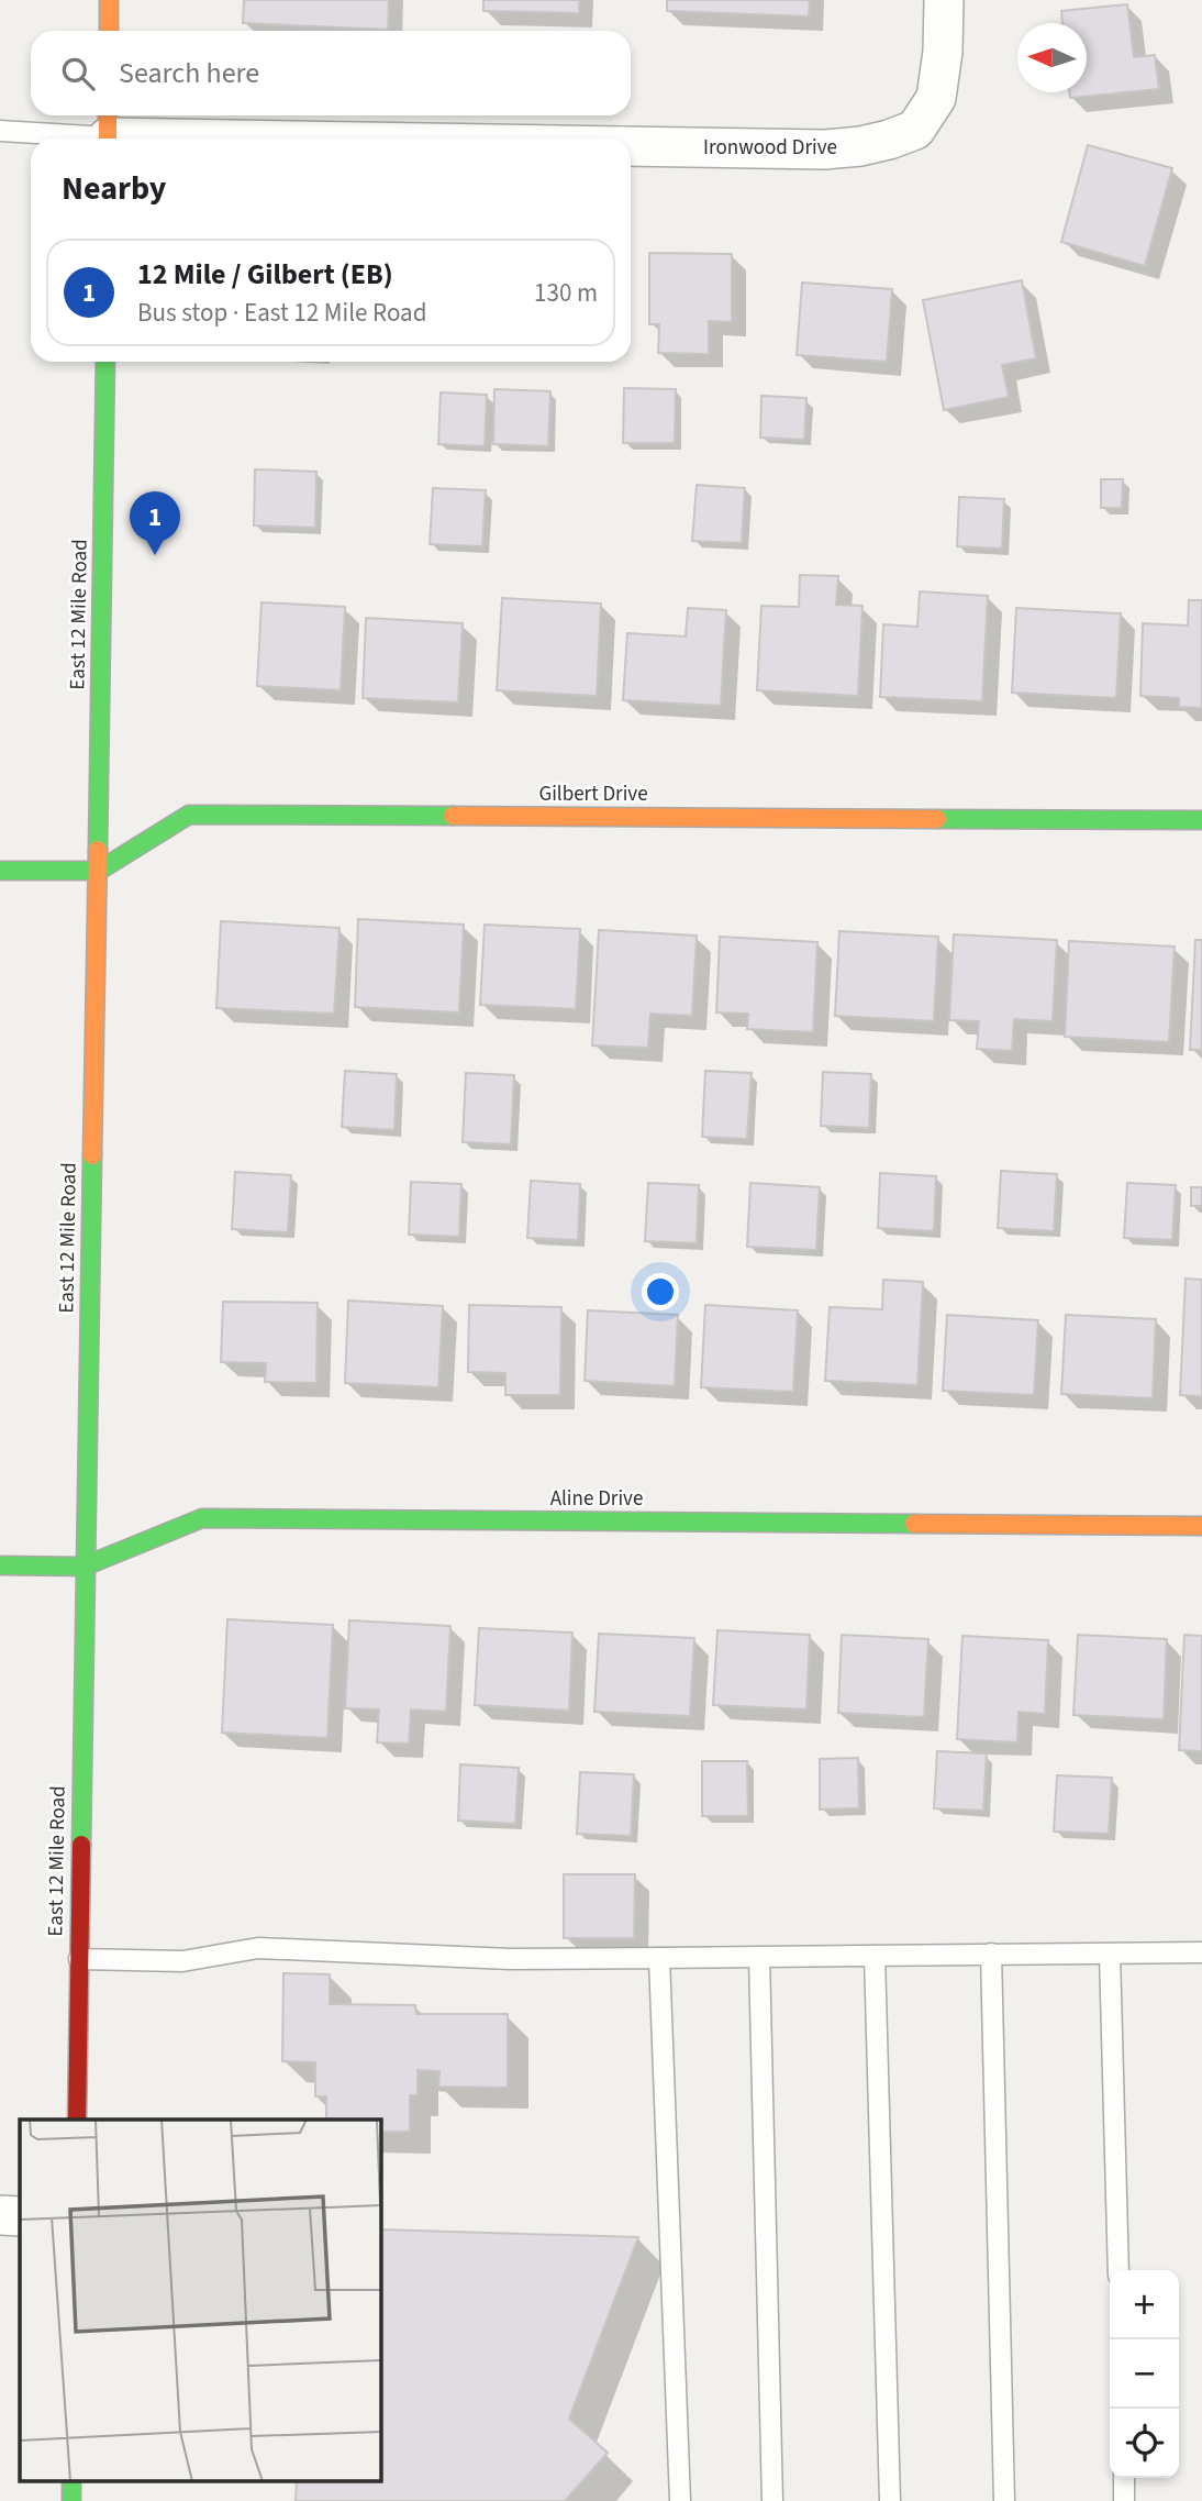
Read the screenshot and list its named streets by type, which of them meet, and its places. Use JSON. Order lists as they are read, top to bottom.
{
  "streets": {
    "street": [
      "Ironwood Drive",
      "East 12 Mile Road",
      "Gilbert Drive",
      "Aline Drive"
    ]
  },
  "crossings": [
    ["East 12 Mile Road", "Gilbert Drive"],
    ["East 12 Mile Road", "Aline Drive"]
  ],
  "north": "left",
  "page": {
    "search": "Search here",
    "heading": "Nearby",
    "list": [
      {
        "mark": "1",
        "name": "12 Mile / Gilbert (EB)",
        "note": "Bus stop · East 12 Mile Road",
        "value": "130 m"
      }
    ],
    "pins": "1",
    "map_buttons": ["+", "−"]
  }
}
